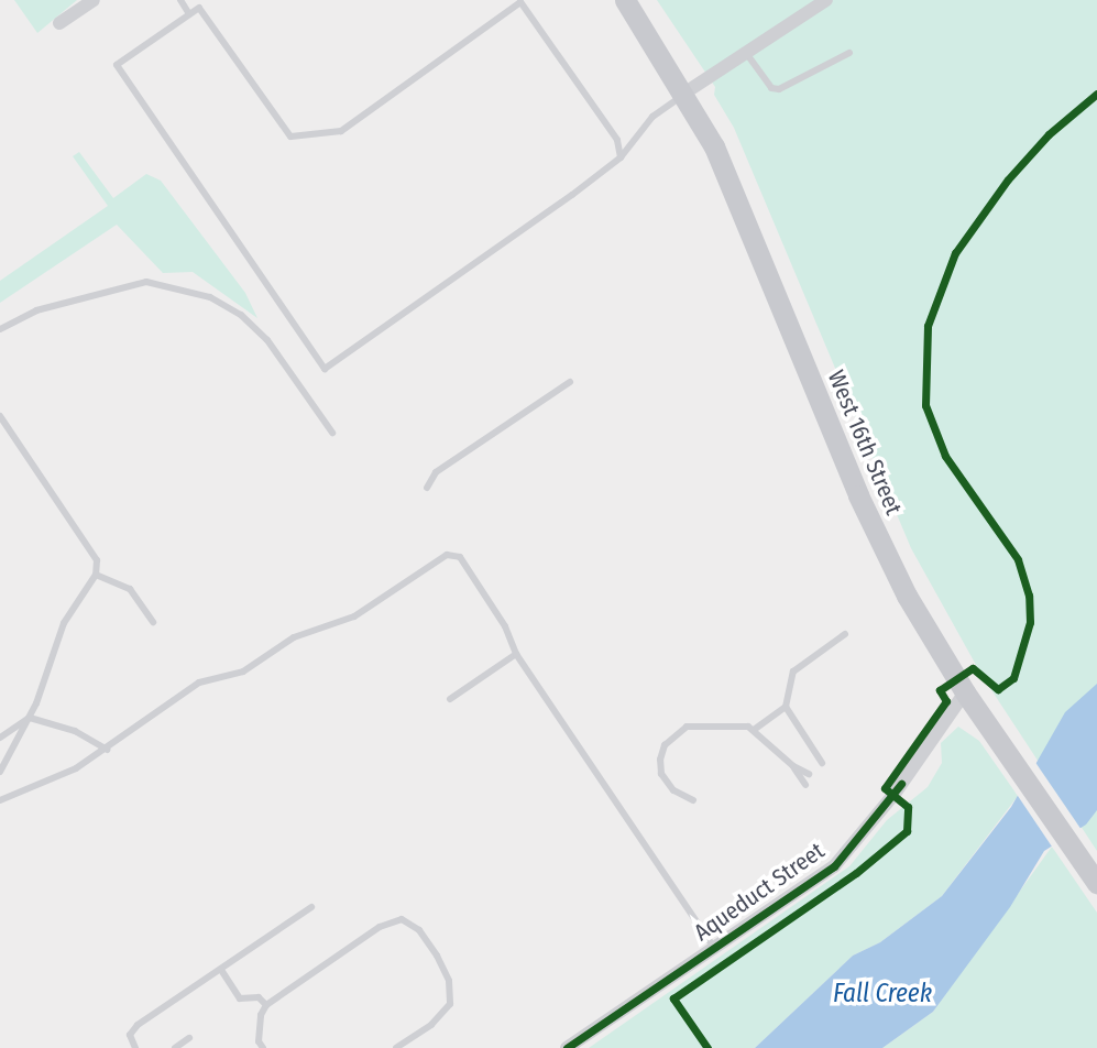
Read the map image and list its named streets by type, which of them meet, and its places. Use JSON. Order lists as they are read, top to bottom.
{
  "streets": {
    "main road": ["West 16th Street"],
    "street": ["Aqueduct Street"]
  },
  "crossings": [
    ["West 16th Street", "Aqueduct Street"]
  ],
  "water": ["Fall Creek"]
}
